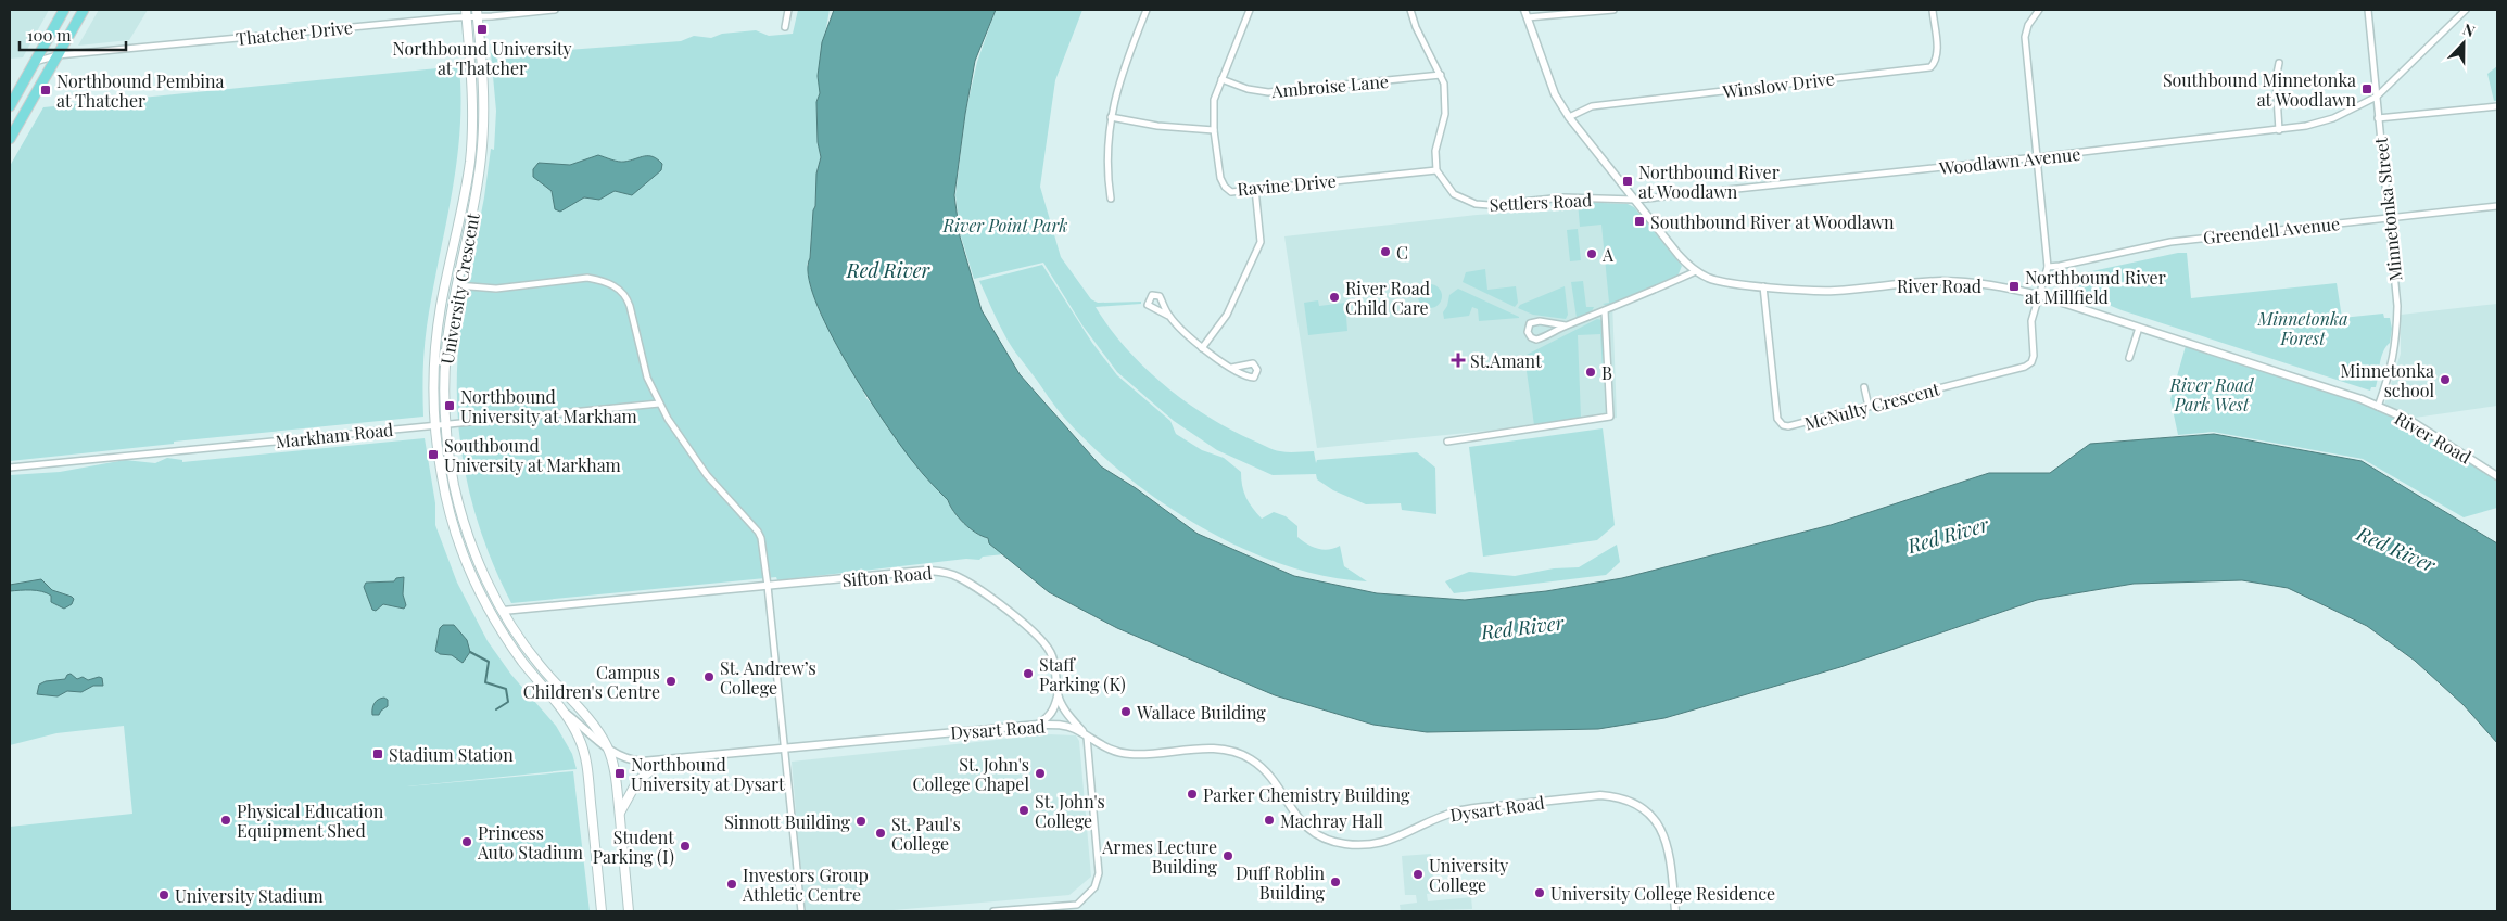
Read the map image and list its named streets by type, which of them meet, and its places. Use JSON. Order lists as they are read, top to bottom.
{
  "streets": {
    "main road": ["University Crescent"],
    "street": [
      "Thatcher Drive",
      "Winslow Drive",
      "Ambroise Lane",
      "Woodlawn Avenue",
      "Ravine Drive",
      "Settlers Road",
      "Minnetonka Street",
      "Greendell Avenue",
      "River Road",
      "McNulty Crescent",
      "Markham Road",
      "Sifton Road",
      "Dysart Road"
    ]
  },
  "crossings": [
    ["Thatcher Drive", "University Crescent"],
    ["Winslow Drive", "River Road"],
    ["Ambroise Lane", "Ravine Drive"],
    ["Woodlawn Avenue", "Settlers Road"],
    ["Woodlawn Avenue", "Minnetonka Street"],
    ["Woodlawn Avenue", "River Road"],
    ["Ravine Drive", "Settlers Road"],
    ["Settlers Road", "River Road"],
    ["Minnetonka Street", "Greendell Avenue"],
    ["Minnetonka Street", "River Road"],
    ["Greendell Avenue", "McNulty Crescent"],
    ["River Road", "McNulty Crescent"],
    ["University Crescent", "Markham Road"],
    ["University Crescent", "Sifton Road"],
    ["University Crescent", "Dysart Road"],
    ["Sifton Road", "Dysart Road"]
  ],
  "water": ["Red River"],
  "parks": ["River Point Park", "Minnetonka Forest", "River Road Park West"],
  "places": {
    "transit": [
      "Northbound University at Thatcher",
      "Southbound Minnetonka at Woodlawn",
      "Northbound Pembina at Thatcher",
      "Northbound River at Woodlawn",
      "Southbound River at Woodlawn",
      "Northbound River at Millfield",
      "Northbound University at Markham",
      "Southbound University at Markham",
      "Stadium Station",
      "Northbound University at Dysart"
    ],
    "other": [
      "C",
      "A",
      "River Road Child Care",
      "B",
      "Minnetonka school",
      "Staff Parking (K)",
      "St. Andrew’s College",
      "Campus Children's Centre",
      "Wallace Building",
      "St. John's College Chapel",
      "Parker Chemistry Building",
      "St. John's College",
      "Physical Education Equipment Shed",
      "Machray Hall",
      "Sinnott Building",
      "St. Paul's College",
      "Princess Auto Stadium",
      "Student Parking (I)",
      "Armes Lecture Building",
      "University College",
      "Duff Roblin Building",
      "Investors Group Athletic Centre",
      "University College Residence",
      "University Stadium"
    ],
    "health": ["St.Amant"]
  },
  "scale_bar": "100 m",
  "north": "top"
}
